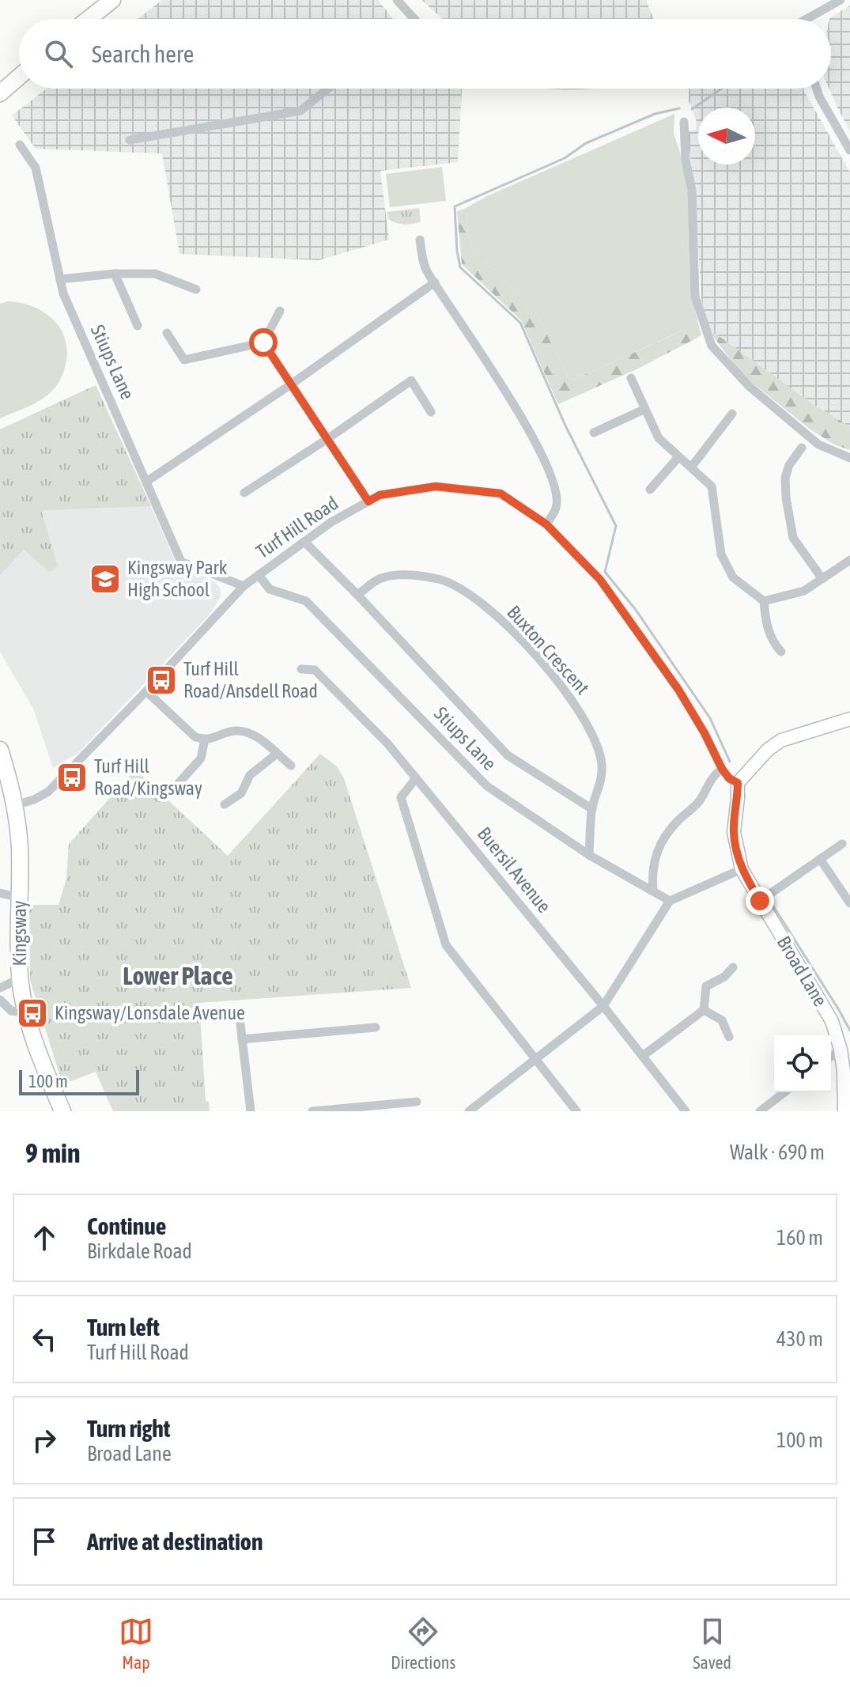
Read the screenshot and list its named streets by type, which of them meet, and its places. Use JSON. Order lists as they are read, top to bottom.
{
  "streets": {
    "highway": ["Kingsway"],
    "main road": ["Broad Lane"],
    "street": [
      "Stiups Lane",
      "Turf Hill Road",
      "Buxton Crescent",
      "Buersil Avenue"
    ]
  },
  "crossings": [
    ["Stiups Lane", "Turf Hill Road"],
    ["Stiups Lane", "Buxton Crescent"],
    ["Turf Hill Road", "Kingsway"],
    ["Turf Hill Road", "Broad Lane"]
  ],
  "districts": ["Lower Place"],
  "places": {
    "school or university": ["Kingsway Park High School"],
    "bus stop": ["Turf Hill Road/Ansdell Road", "Turf Hill Road/Kingsway", "Kingsway/Lonsdale Avenue"]
  },
  "scale_bar": "100 m",
  "north": "left",
  "page": {
    "search": "Search here",
    "scale": "100 m",
    "heading": ["9 min", "Walk · 690 m"],
    "list": [
      ["Continue", "Birkdale Road", "160 m"],
      ["Turn left", "Turf Hill Road", "430 m"],
      ["Turn right", "Broad Lane", "100 m"],
      "Arrive at destination"
    ],
    "nav": ["Map", "Directions", "Saved"]
  }
}
